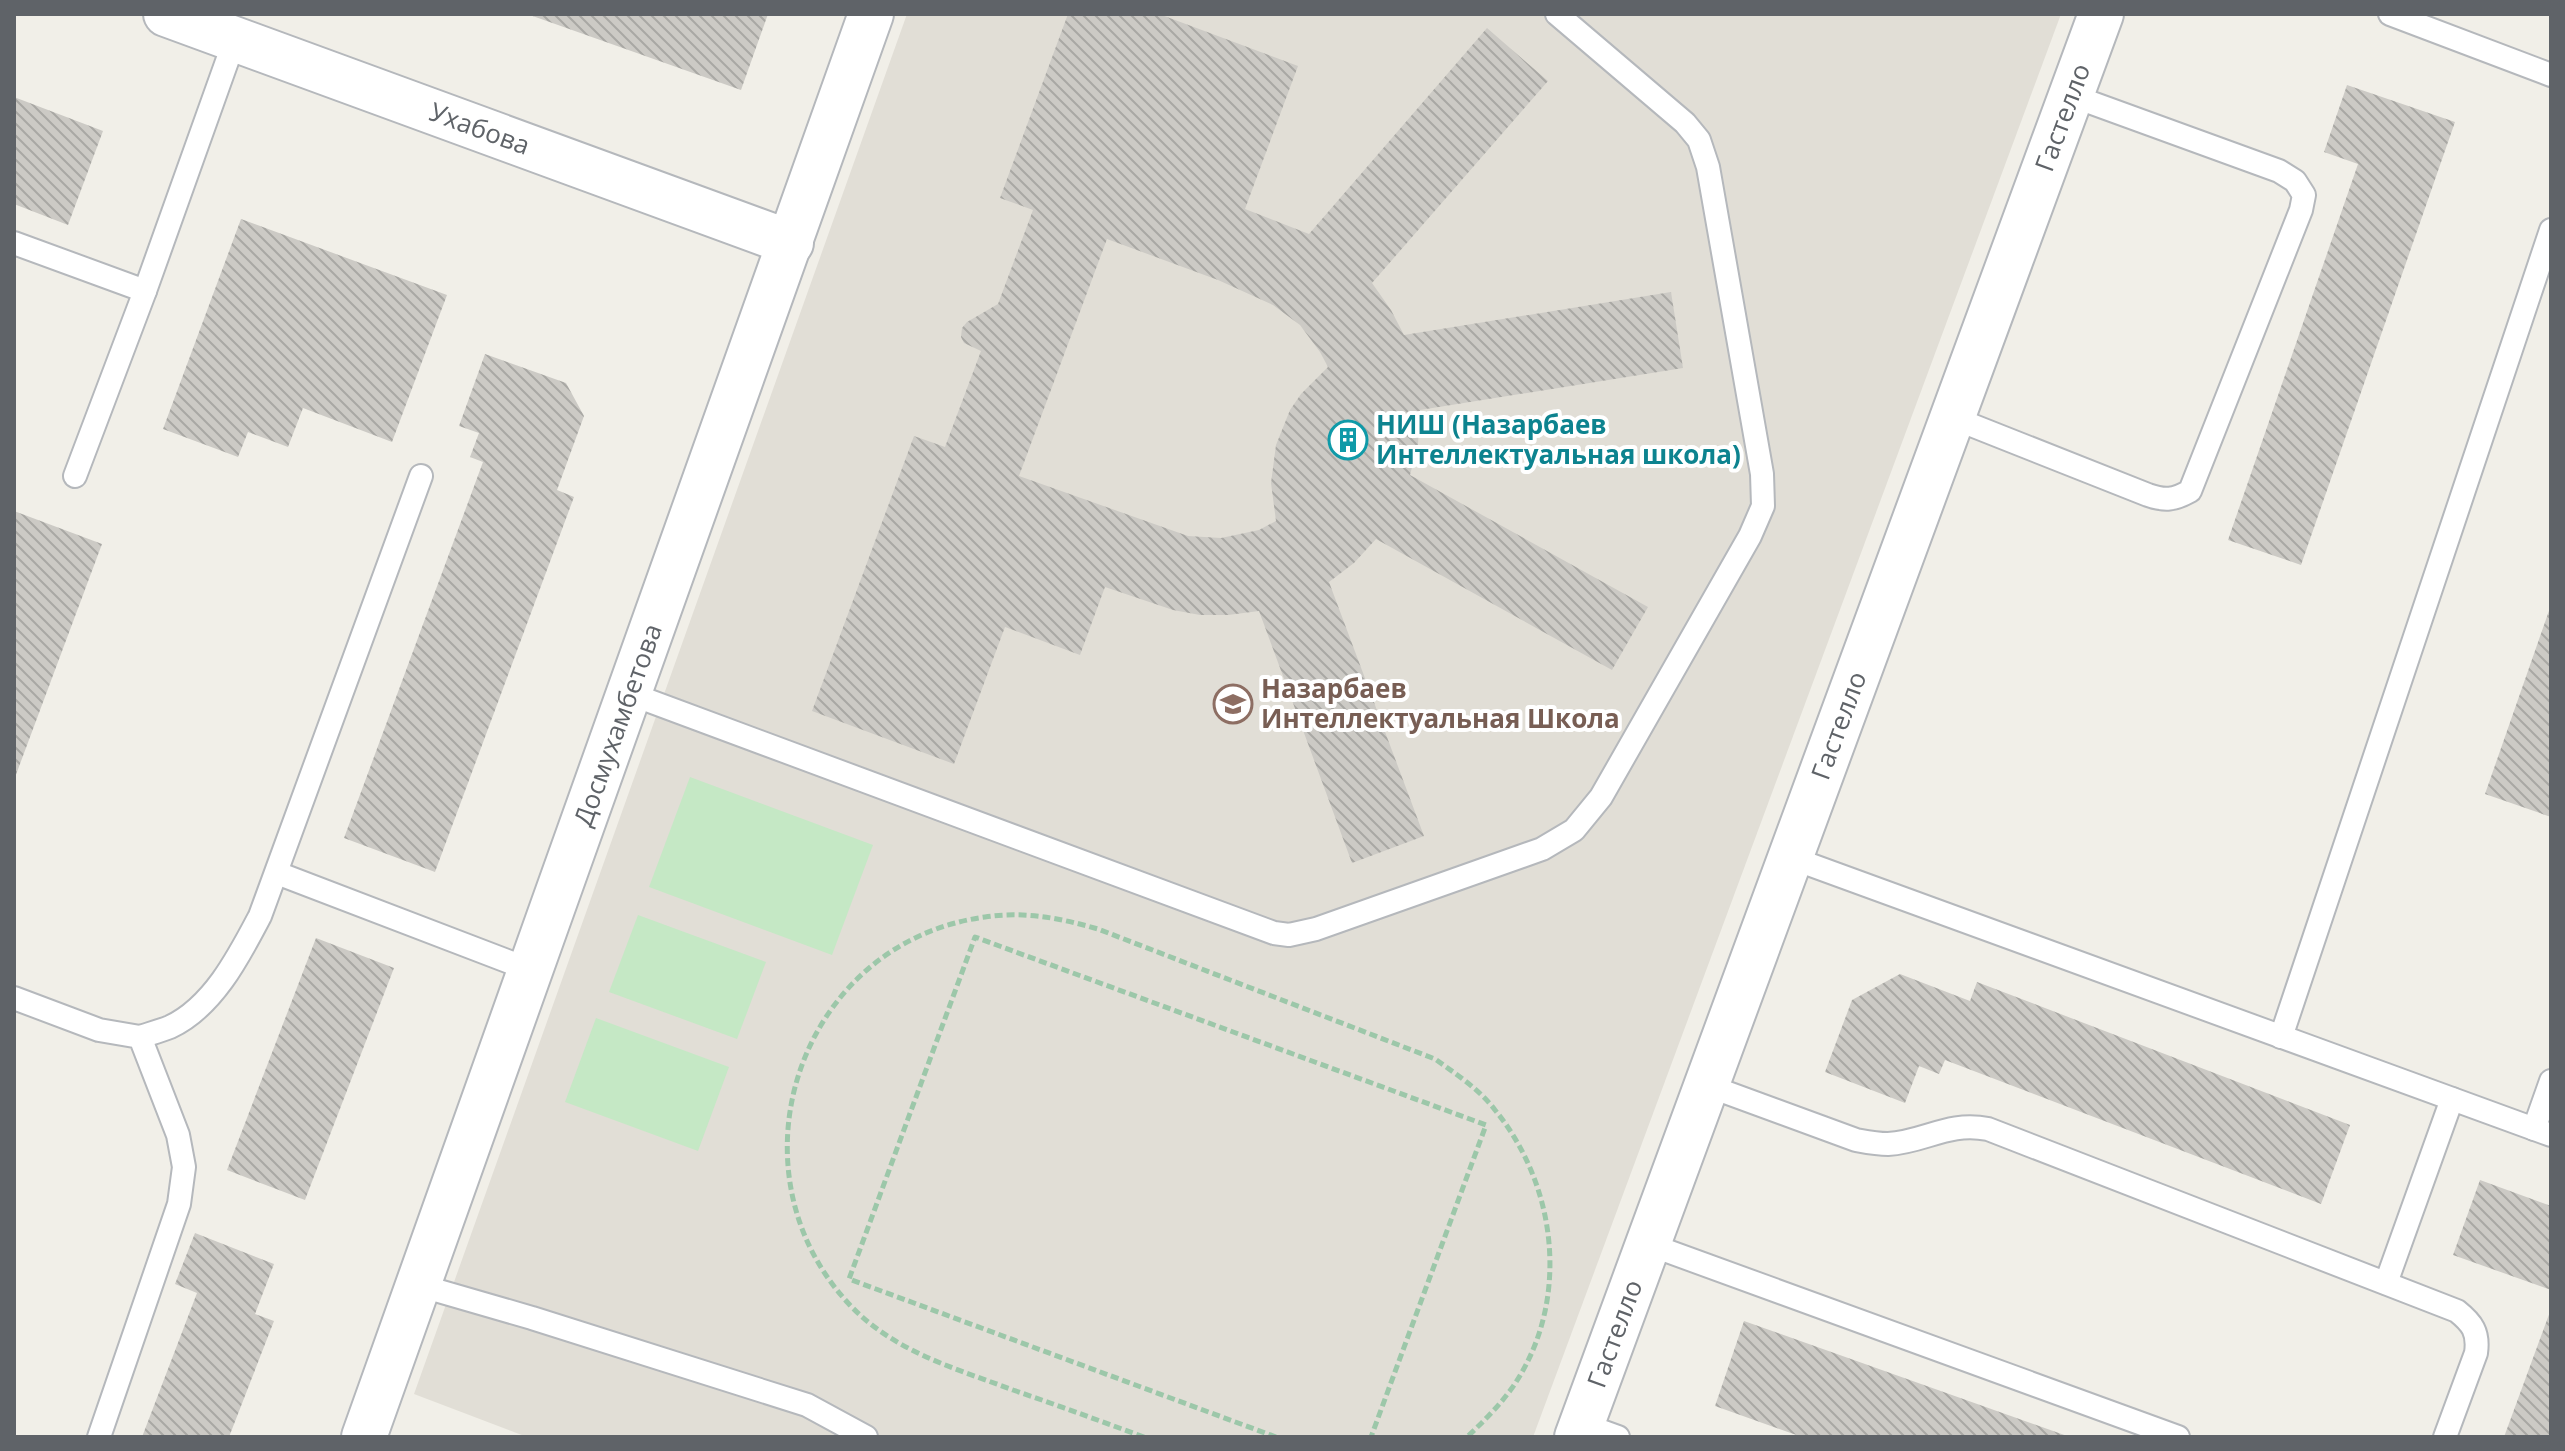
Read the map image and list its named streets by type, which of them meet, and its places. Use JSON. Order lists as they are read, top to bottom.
{
  "streets": {
    "street": ["Гастелло", "Ухабова", "Досмухамбетова"]
  },
  "crossings": [
    ["Ухабова", "Досмухамбетова"]
  ],
  "places": {
    "building": ["НИШ (Назарбаев Интеллектуальная школа)"],
    "school or university": ["Назарбаев Интеллектуальная Школа"]
  }
}
